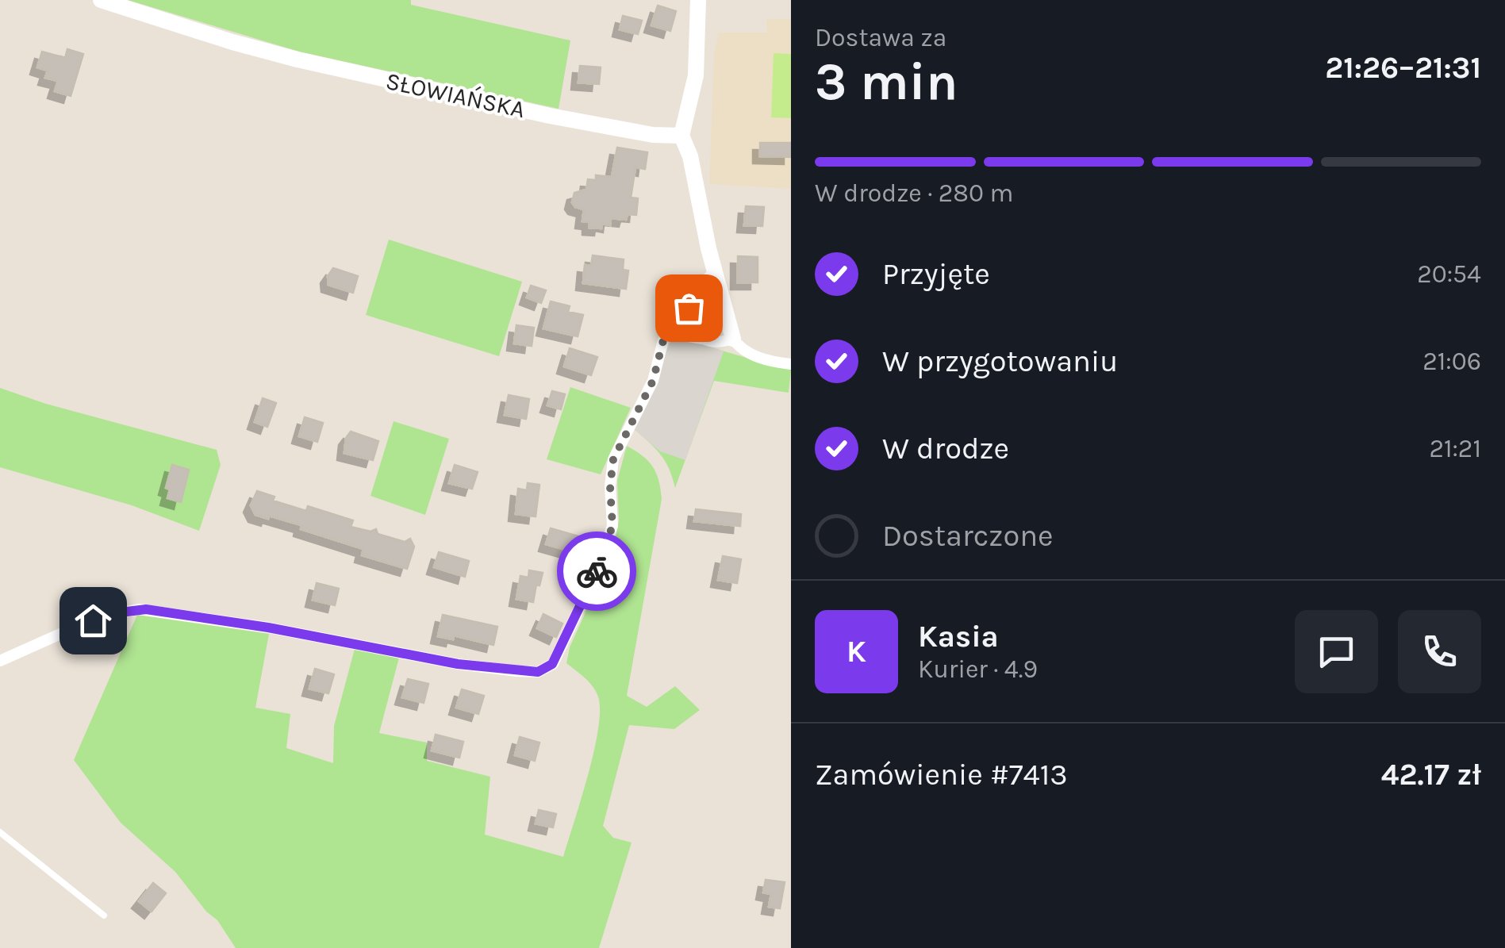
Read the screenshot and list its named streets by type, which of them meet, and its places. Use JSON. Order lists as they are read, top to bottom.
{
  "streets": {
    "street": ["SŁOWIAŃSKA"]
  },
  "page": {
    "heading": ["3 min", "Dostawa za", "21:26–21:31"],
    "panel": [
      "Kasia",
      "Kurier · 4.9",
      "Zamówienie #7413",
      "42.17 zł"
    ],
    "bar": "W drodze · 280 m",
    "list": [
      ["Przyjęte", "20:54"],
      ["W przygotowaniu", "21:06"],
      ["W drodze", "21:21"],
      "Dostarczone"
    ],
    "round": "K"
  }
}
